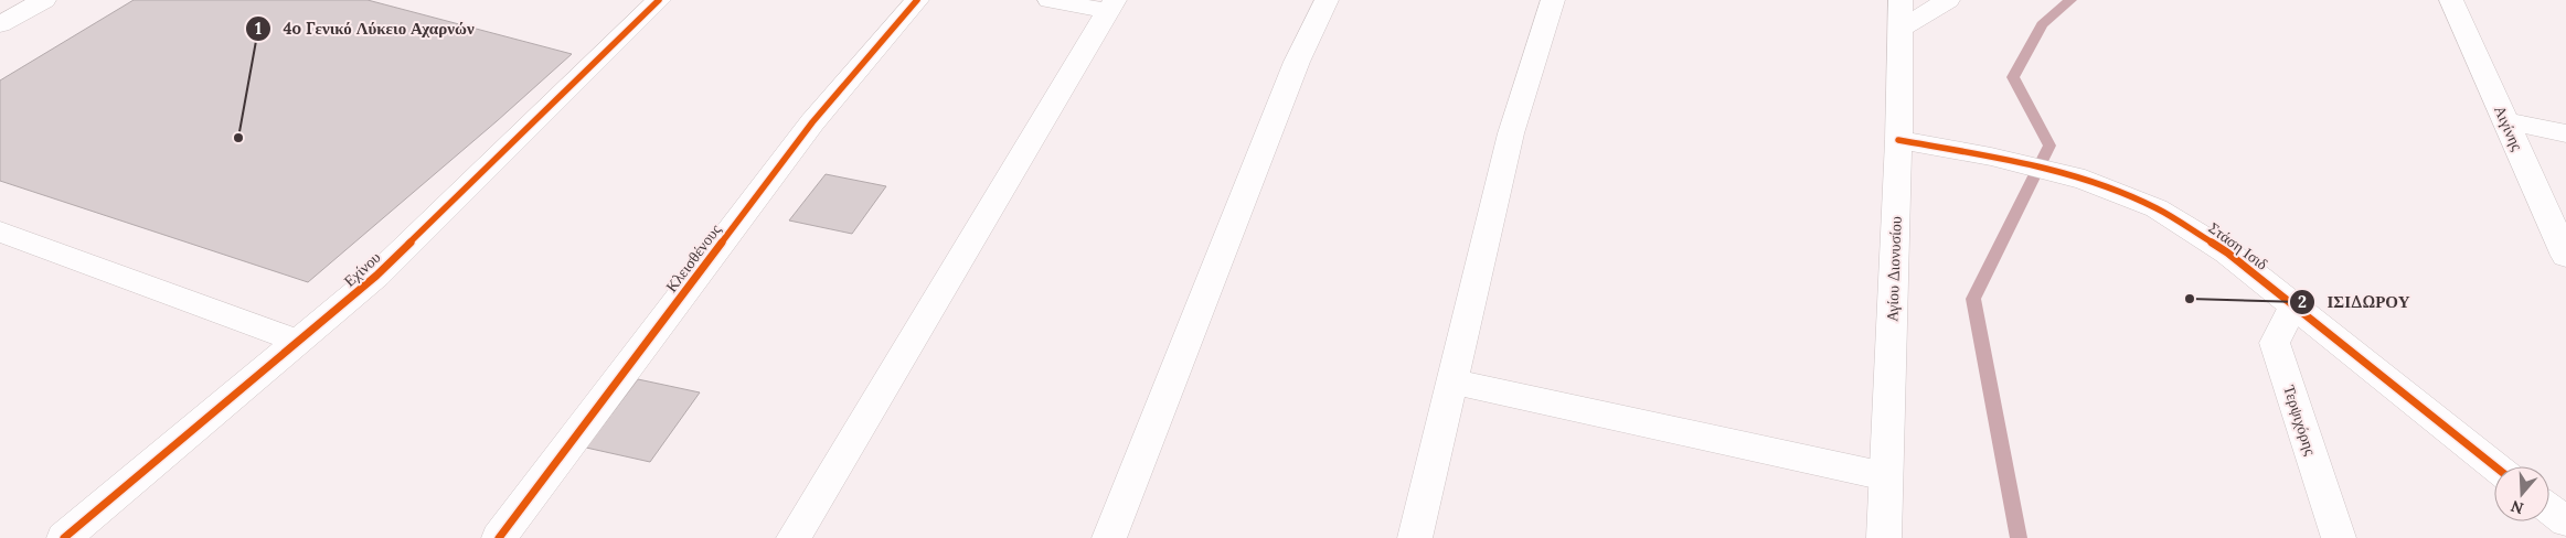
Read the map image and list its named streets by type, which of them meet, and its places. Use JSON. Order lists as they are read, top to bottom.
{
  "streets": {
    "street": [
      "Αιγίνης",
      "Στάση Ισιδ",
      "Κλεισθένους",
      "Εχίνου",
      "Αγίου Διονυσίου",
      "Τερψιχόρης"
    ]
  },
  "crossings": [
    ["Στάση Ισιδ", "Αγίου Διονυσίου"],
    ["Στάση Ισιδ", "Τερψιχόρης"]
  ],
  "places": ["4o Γενικό Λύκειο Αχαρνών", "ΙΣΙΔΩΡΟΥ"],
  "north": "bottom"
}
